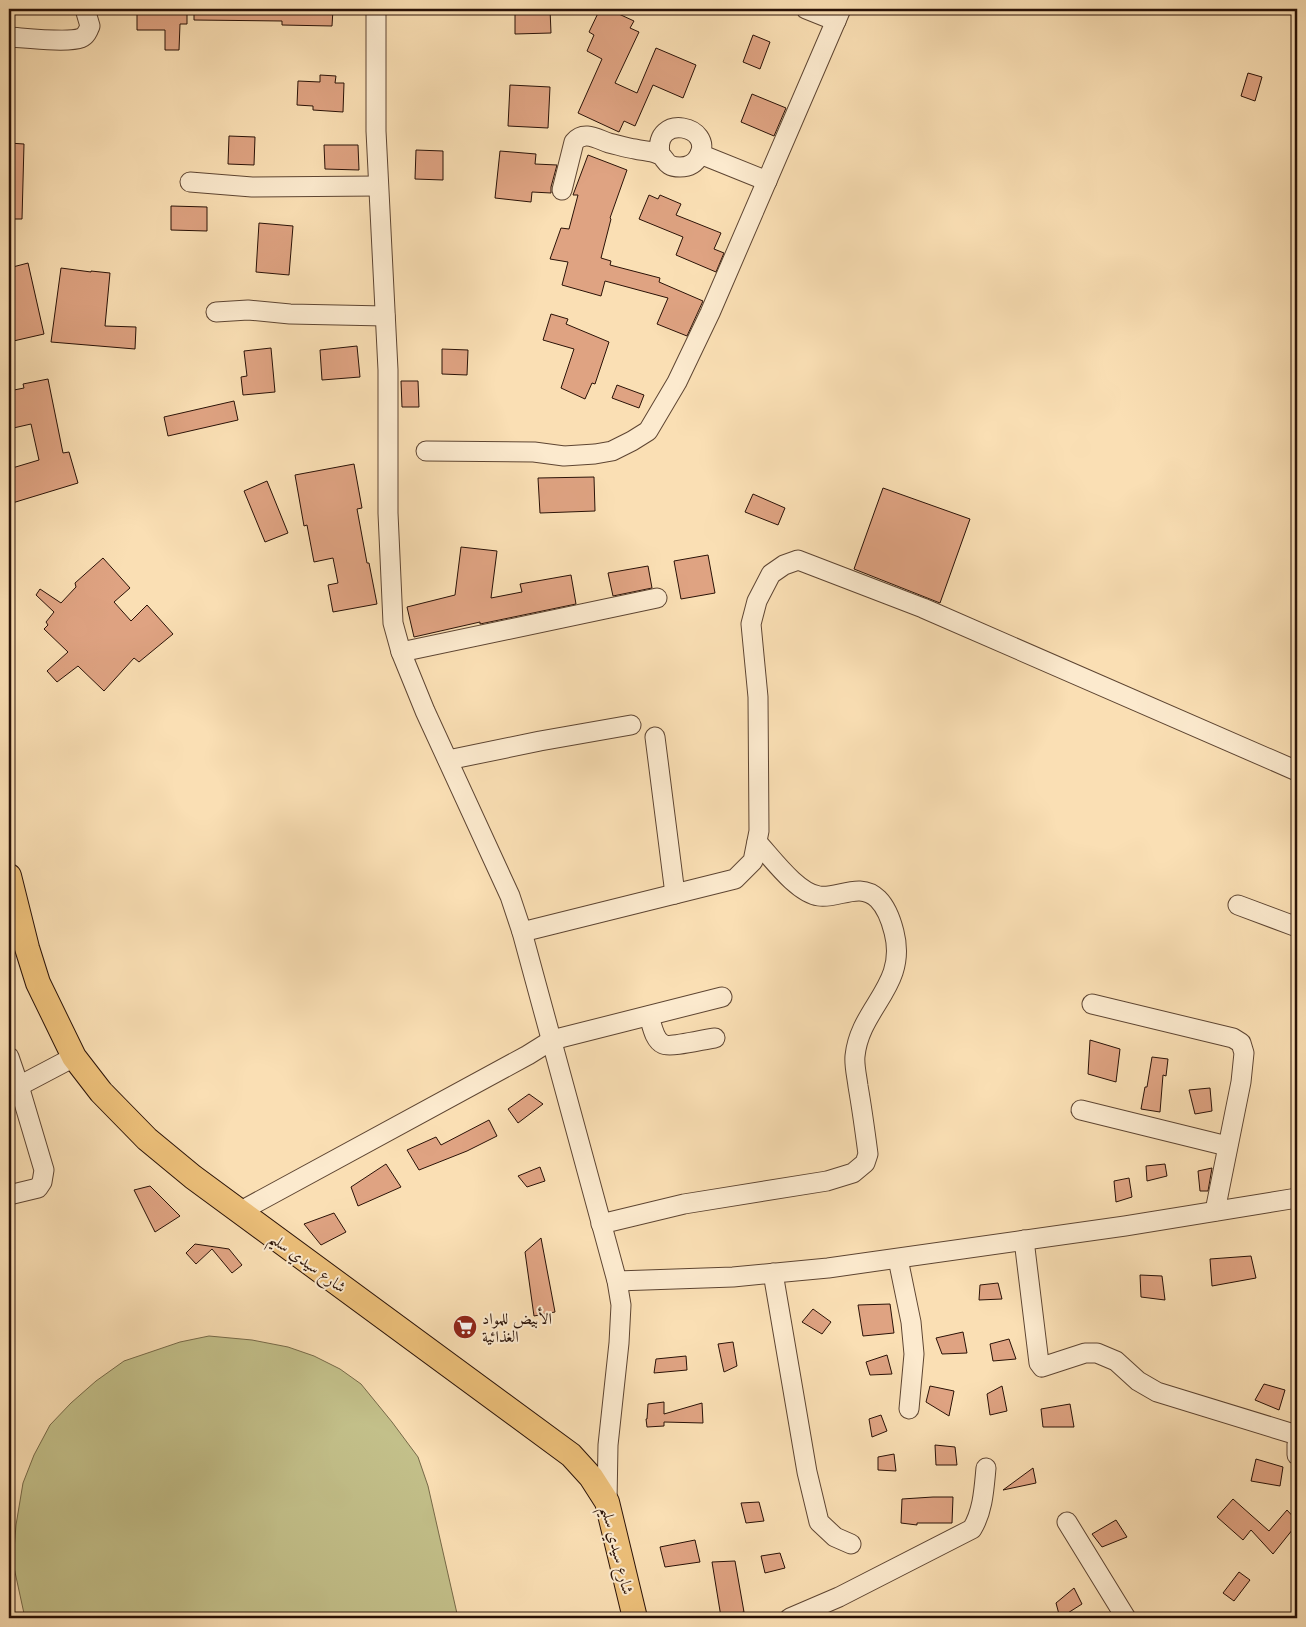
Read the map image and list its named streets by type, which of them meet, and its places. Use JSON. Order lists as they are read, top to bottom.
{
  "streets": {
    "main road": ["شارع سيدي سليم"]
  },
  "places": {
    "supermarket": ["الأبيض للمواد الغذائية"]
  }
}
